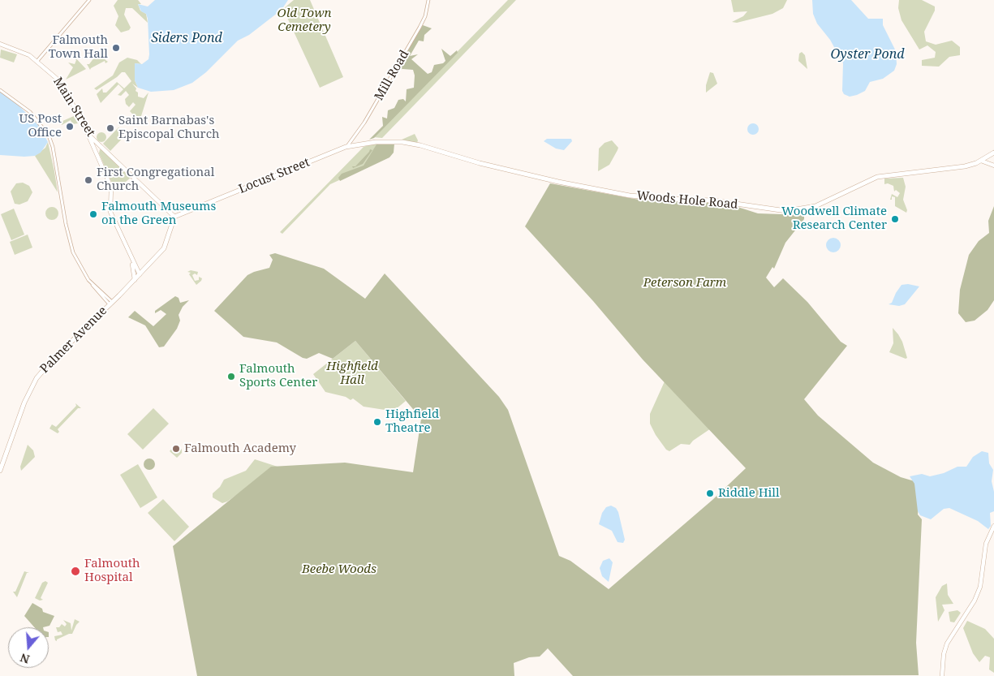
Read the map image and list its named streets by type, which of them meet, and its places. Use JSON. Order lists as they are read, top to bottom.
{
  "streets": {
    "highway": ["Locust Street", "Woods Hole Road", "Palmer Avenue"],
    "main road": ["Main Street"],
    "street": ["Mill Road"]
  },
  "crossings": [
    ["Mill Road", "Locust Street"],
    ["Main Street", "Locust Street"],
    ["Main Street", "Palmer Avenue"],
    ["Locust Street", "Woods Hole Road"],
    ["Locust Street", "Palmer Avenue"]
  ],
  "water": ["Siders Pond", "Oyster Pond"],
  "parks": [
    "Old Town Cemetery",
    "Peterson Farm",
    "Highfield Hall",
    "Beebe Woods"
  ],
  "places": [
    "Falmouth Town Hall",
    "US Post Office",
    "Saint Barnabas's Episcopal Church",
    "First Congregational Church",
    "Falmouth Museums on the Green",
    "Woodwell Climate Research Center",
    "Falmouth Sports Center",
    "Highfield Theatre",
    "Falmouth Academy",
    "Riddle Hill",
    "Falmouth Hospital"
  ],
  "north": "bottom"
}
